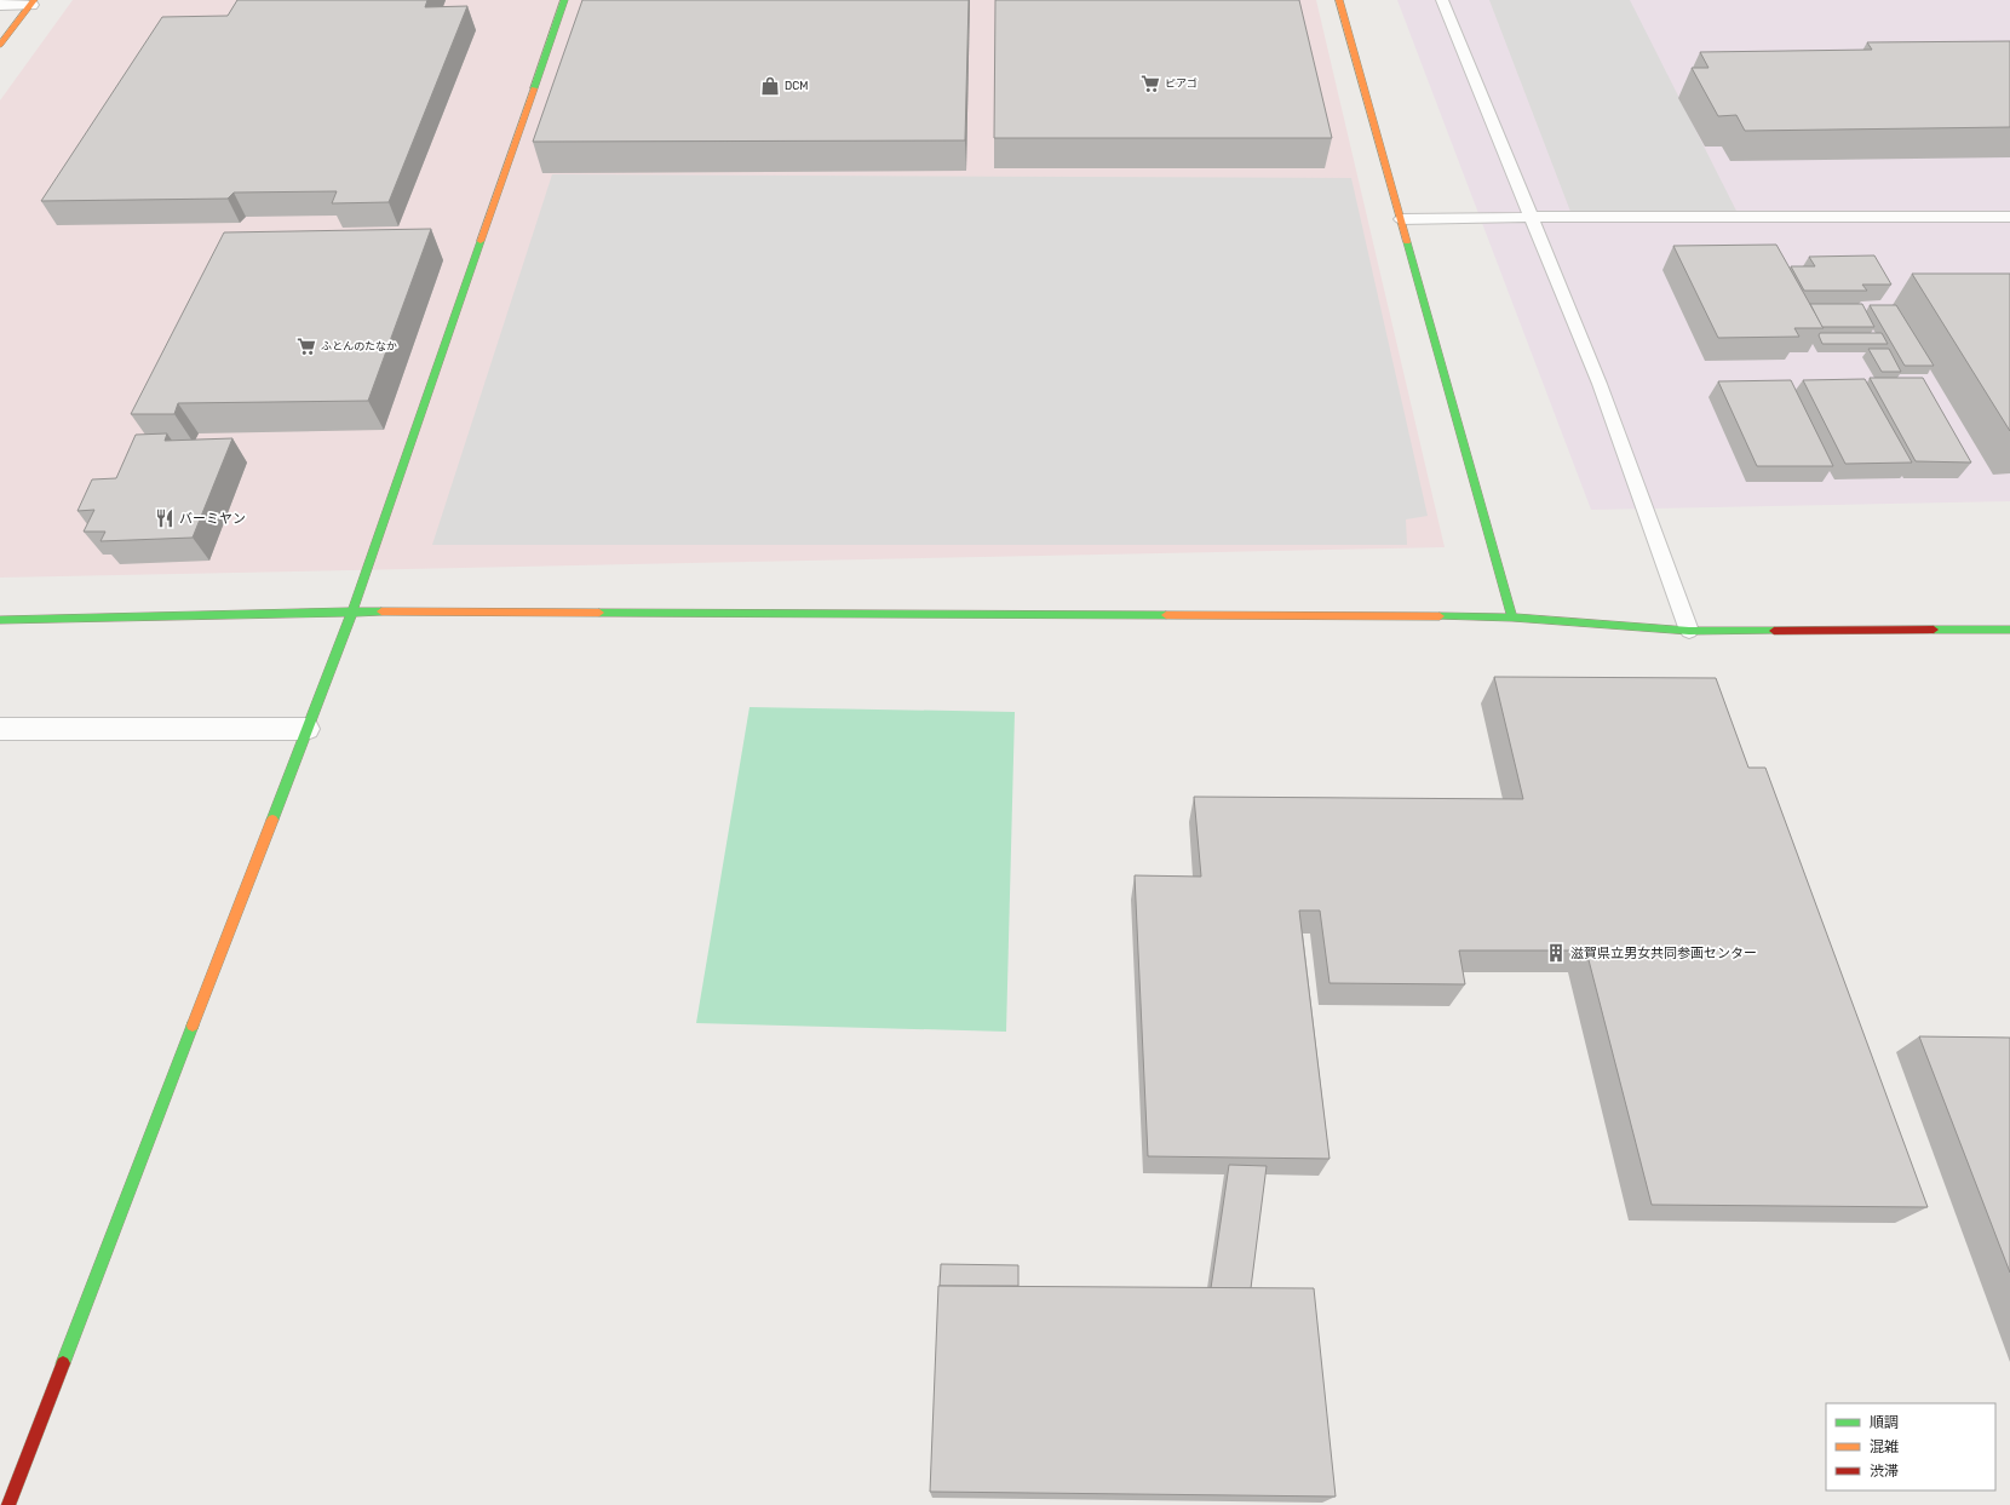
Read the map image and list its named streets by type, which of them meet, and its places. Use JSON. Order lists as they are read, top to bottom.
{
  "places": {
    "supermarket": ["ピアゴ", "ふとんのたなか"],
    "shop": ["DCM"],
    "restaurant": ["バーミヤン"],
    "building": ["滋賀県立男女共同参画センター"]
  },
  "legend": ["順調", "混雑", "渋滞"]
}
